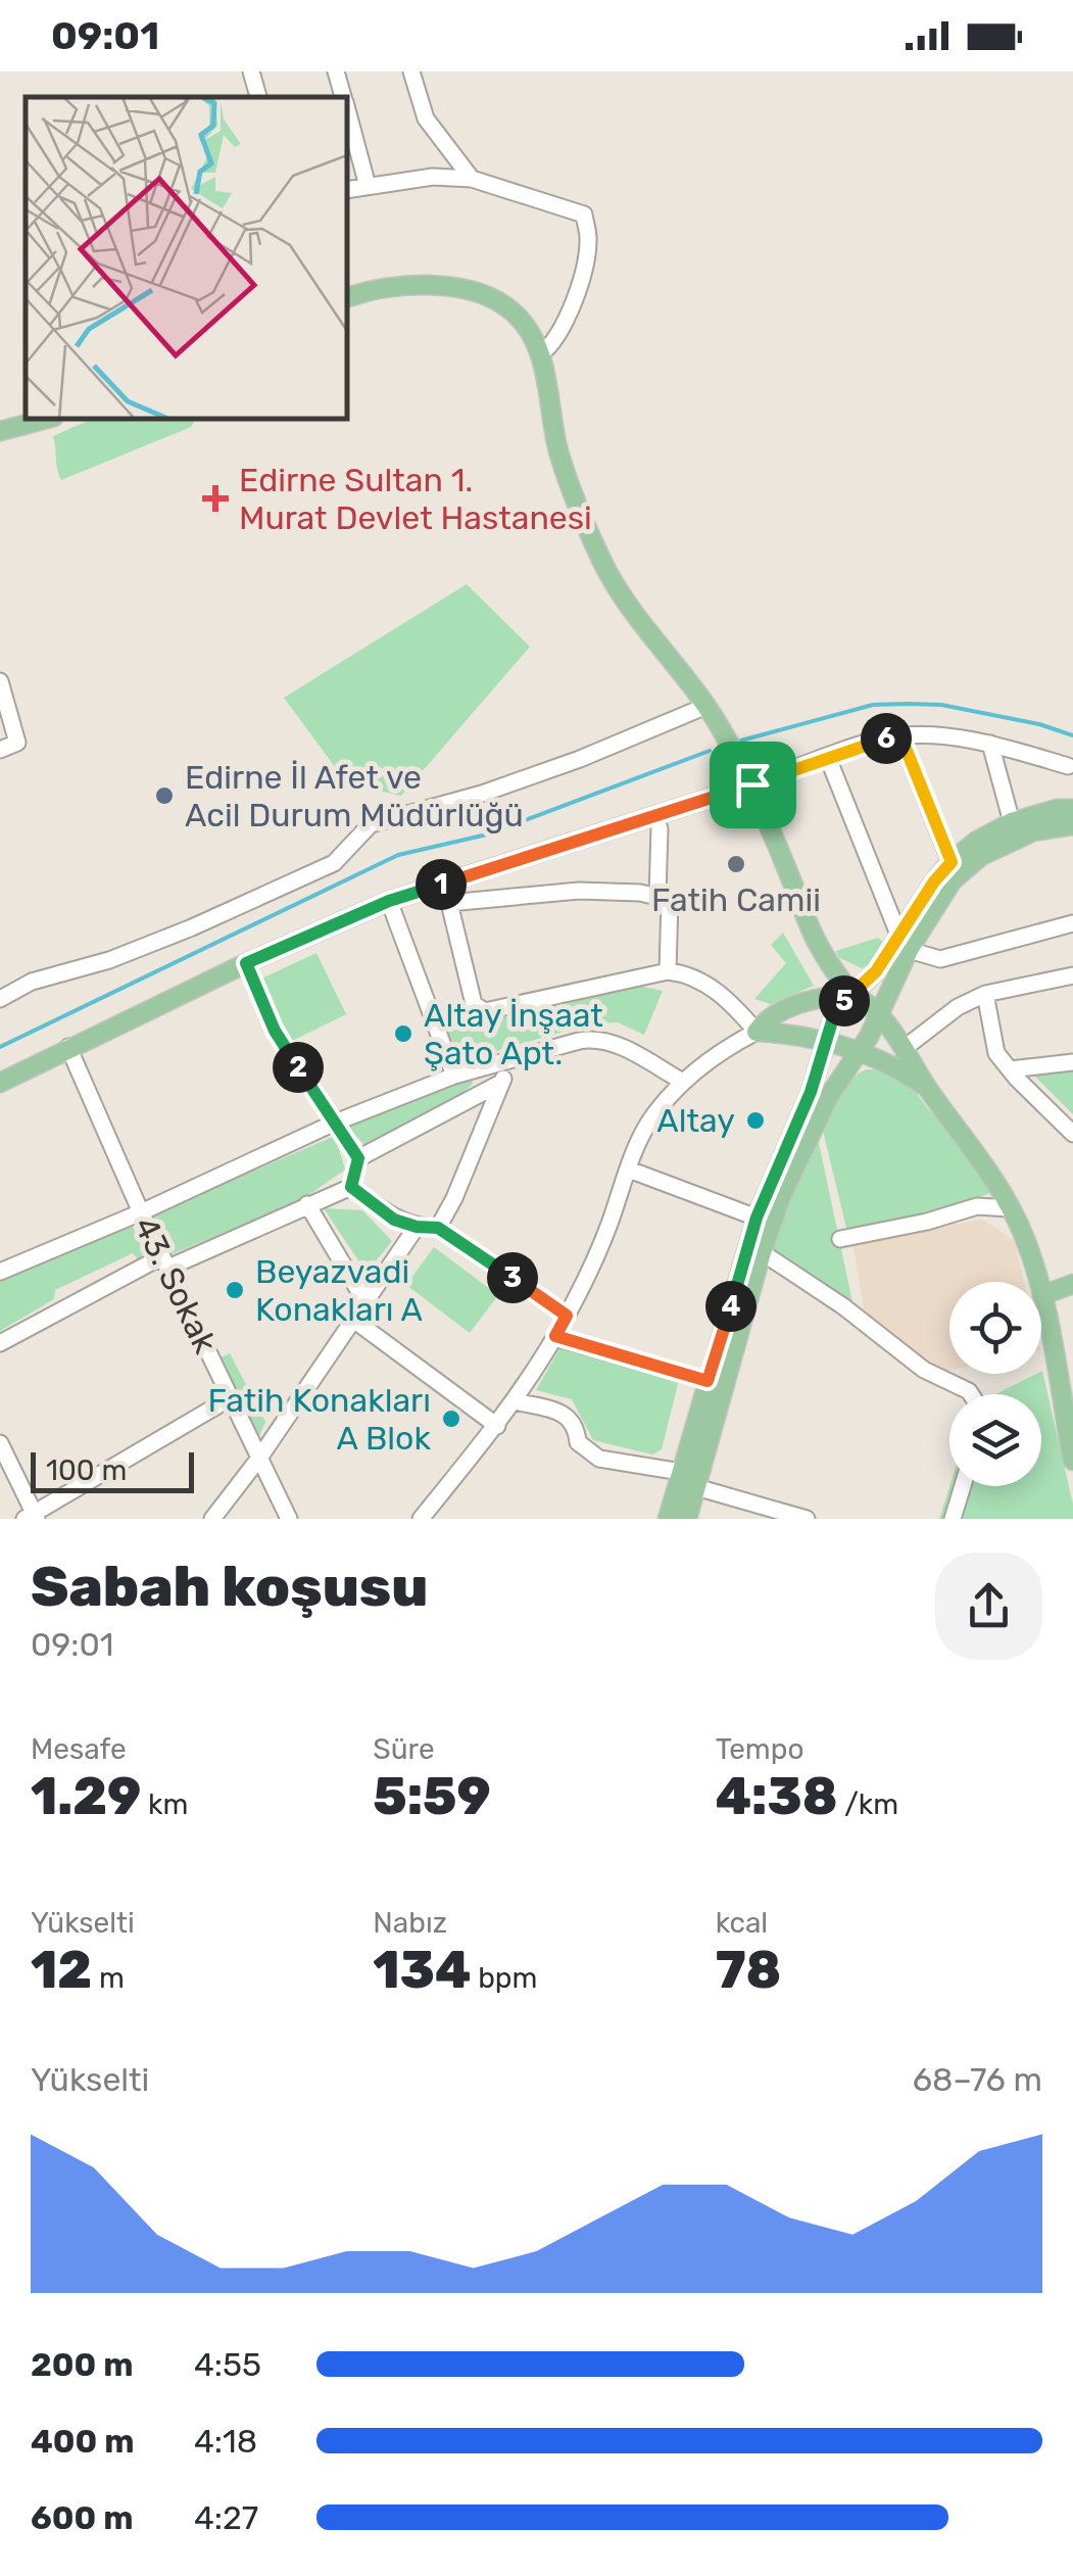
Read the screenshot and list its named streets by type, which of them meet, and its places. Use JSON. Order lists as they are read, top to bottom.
{
  "streets": {
    "street": ["43. Sokak"]
  },
  "places": {
    "health": ["Edirne Sultan 1. Murat Devlet Hastanesi"],
    "other": [
      "Edirne İl Afet ve Acil Durum Müdürlüğü",
      "Fatih Camii",
      "Altay İnşaat Şato Apt.",
      "Altay",
      "Beyazvadi Konakları A",
      "Fatih Konakları A Blok"
    ]
  },
  "scale_bar": "100 m",
  "page": {
    "status": "09:01",
    "pins": [
      "6",
      "1",
      "5",
      "2",
      "3",
      "4"
    ],
    "scale": "100 m",
    "heading": ["Sabah koşusu", "09:01"],
    "stats": [
      ["Mesafe", "1.29 km"],
      ["Süre", "5:59"],
      ["Tempo", "4:38 /km"],
      ["Yükselti", "12 m"],
      ["Nabız", "134 bpm"],
      ["kcal", "78"]
    ],
    "chart": ["Yükselti", "68–76 m"],
    "list": [
      {
        "name": "200 m",
        "note": "4:55"
      },
      {
        "name": "400 m",
        "note": "4:18"
      },
      {
        "name": "600 m",
        "note": "4:27"
      }
    ]
  }
}
